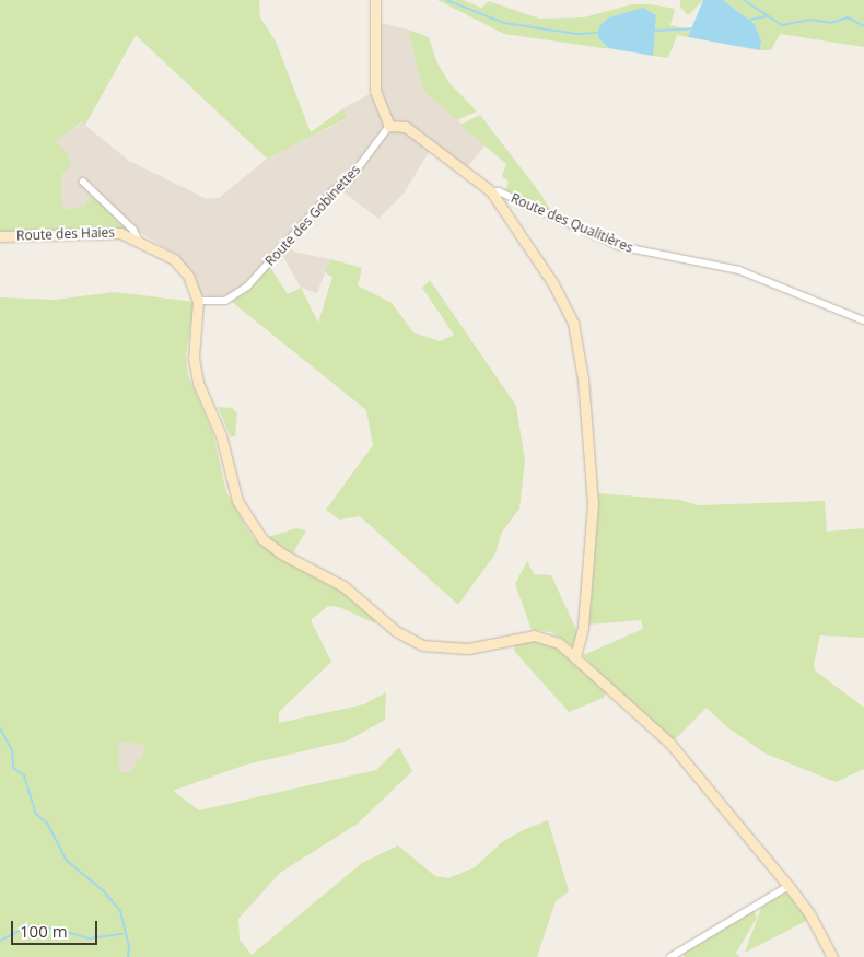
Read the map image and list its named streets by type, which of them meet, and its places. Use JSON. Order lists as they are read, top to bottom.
{
  "streets": {
    "street": ["Route des Gobinettes", "Route des Qualitières", "Route des Haies"]
  },
  "crossings": [
    ["Route des Gobinettes", "Route des Qualitières"],
    ["Route des Gobinettes", "Route des Haies"]
  ],
  "scale_bar": "100 m"
}
